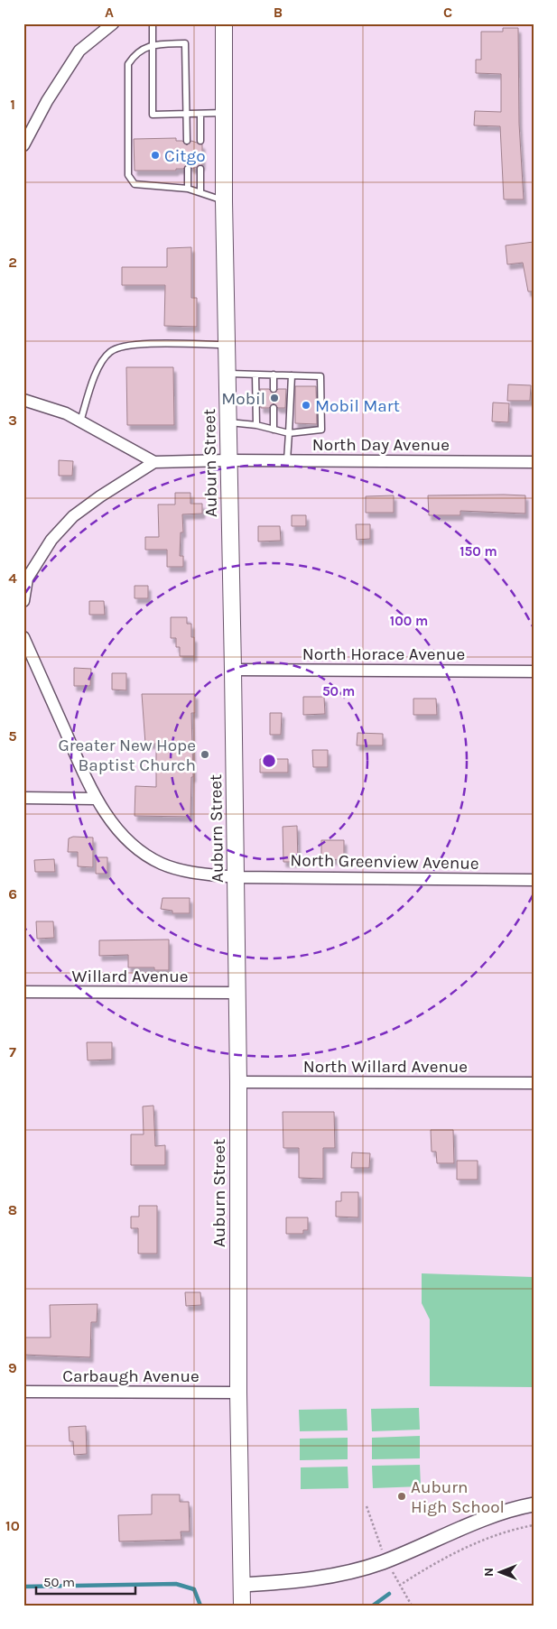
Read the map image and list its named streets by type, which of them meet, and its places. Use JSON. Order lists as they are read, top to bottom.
{
  "streets": {
    "main road": ["Auburn Street"],
    "street": [
      "North Day Avenue",
      "North Horace Avenue",
      "North Greenview Avenue",
      "Willard Avenue",
      "North Willard Avenue",
      "Carbaugh Avenue"
    ]
  },
  "crossings": [
    ["North Day Avenue", "Auburn Street"],
    ["Auburn Street", "North Horace Avenue"],
    ["Auburn Street", "North Greenview Avenue"],
    ["Auburn Street", "Willard Avenue"],
    ["Auburn Street", "North Willard Avenue"],
    ["Auburn Street", "Carbaugh Avenue"]
  ],
  "places": [
    "Citgo",
    "Mobil",
    "Mobil Mart",
    "Greater New Hope Baptist Church",
    "Auburn High School"
  ],
  "scale_bar": "50 m",
  "north": "left",
  "grid": {
    "columns": ["A", "B", "C"],
    "rows": [
      "1",
      "2",
      "3",
      "4",
      "5",
      "6",
      "7",
      "8",
      "9",
      "10"
    ]
  },
  "rings": ["150 m", "100 m", "50 m"]
}
